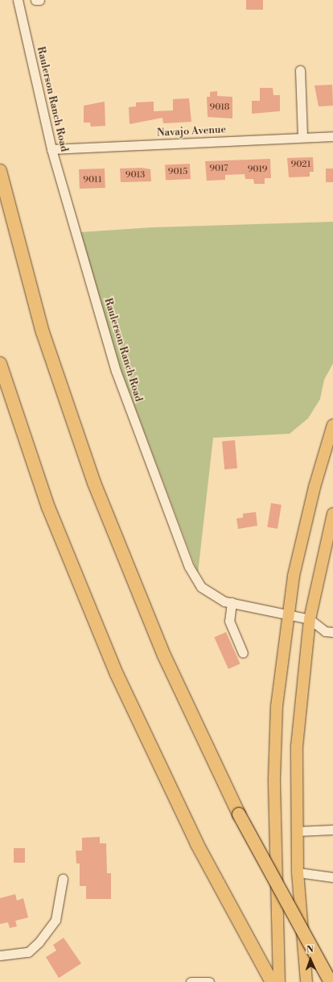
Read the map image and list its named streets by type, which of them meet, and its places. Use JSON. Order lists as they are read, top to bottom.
{
  "streets": {
    "street": ["Raulerson Ranch Road", "Navajo Avenue"]
  },
  "crossings": [
    ["Raulerson Ranch Road", "Navajo Avenue"]
  ],
  "house_numbers": [
    "9018",
    "9021",
    "9017",
    "9019",
    "9015",
    "9013",
    "9011"
  ],
  "north": "top"
}
